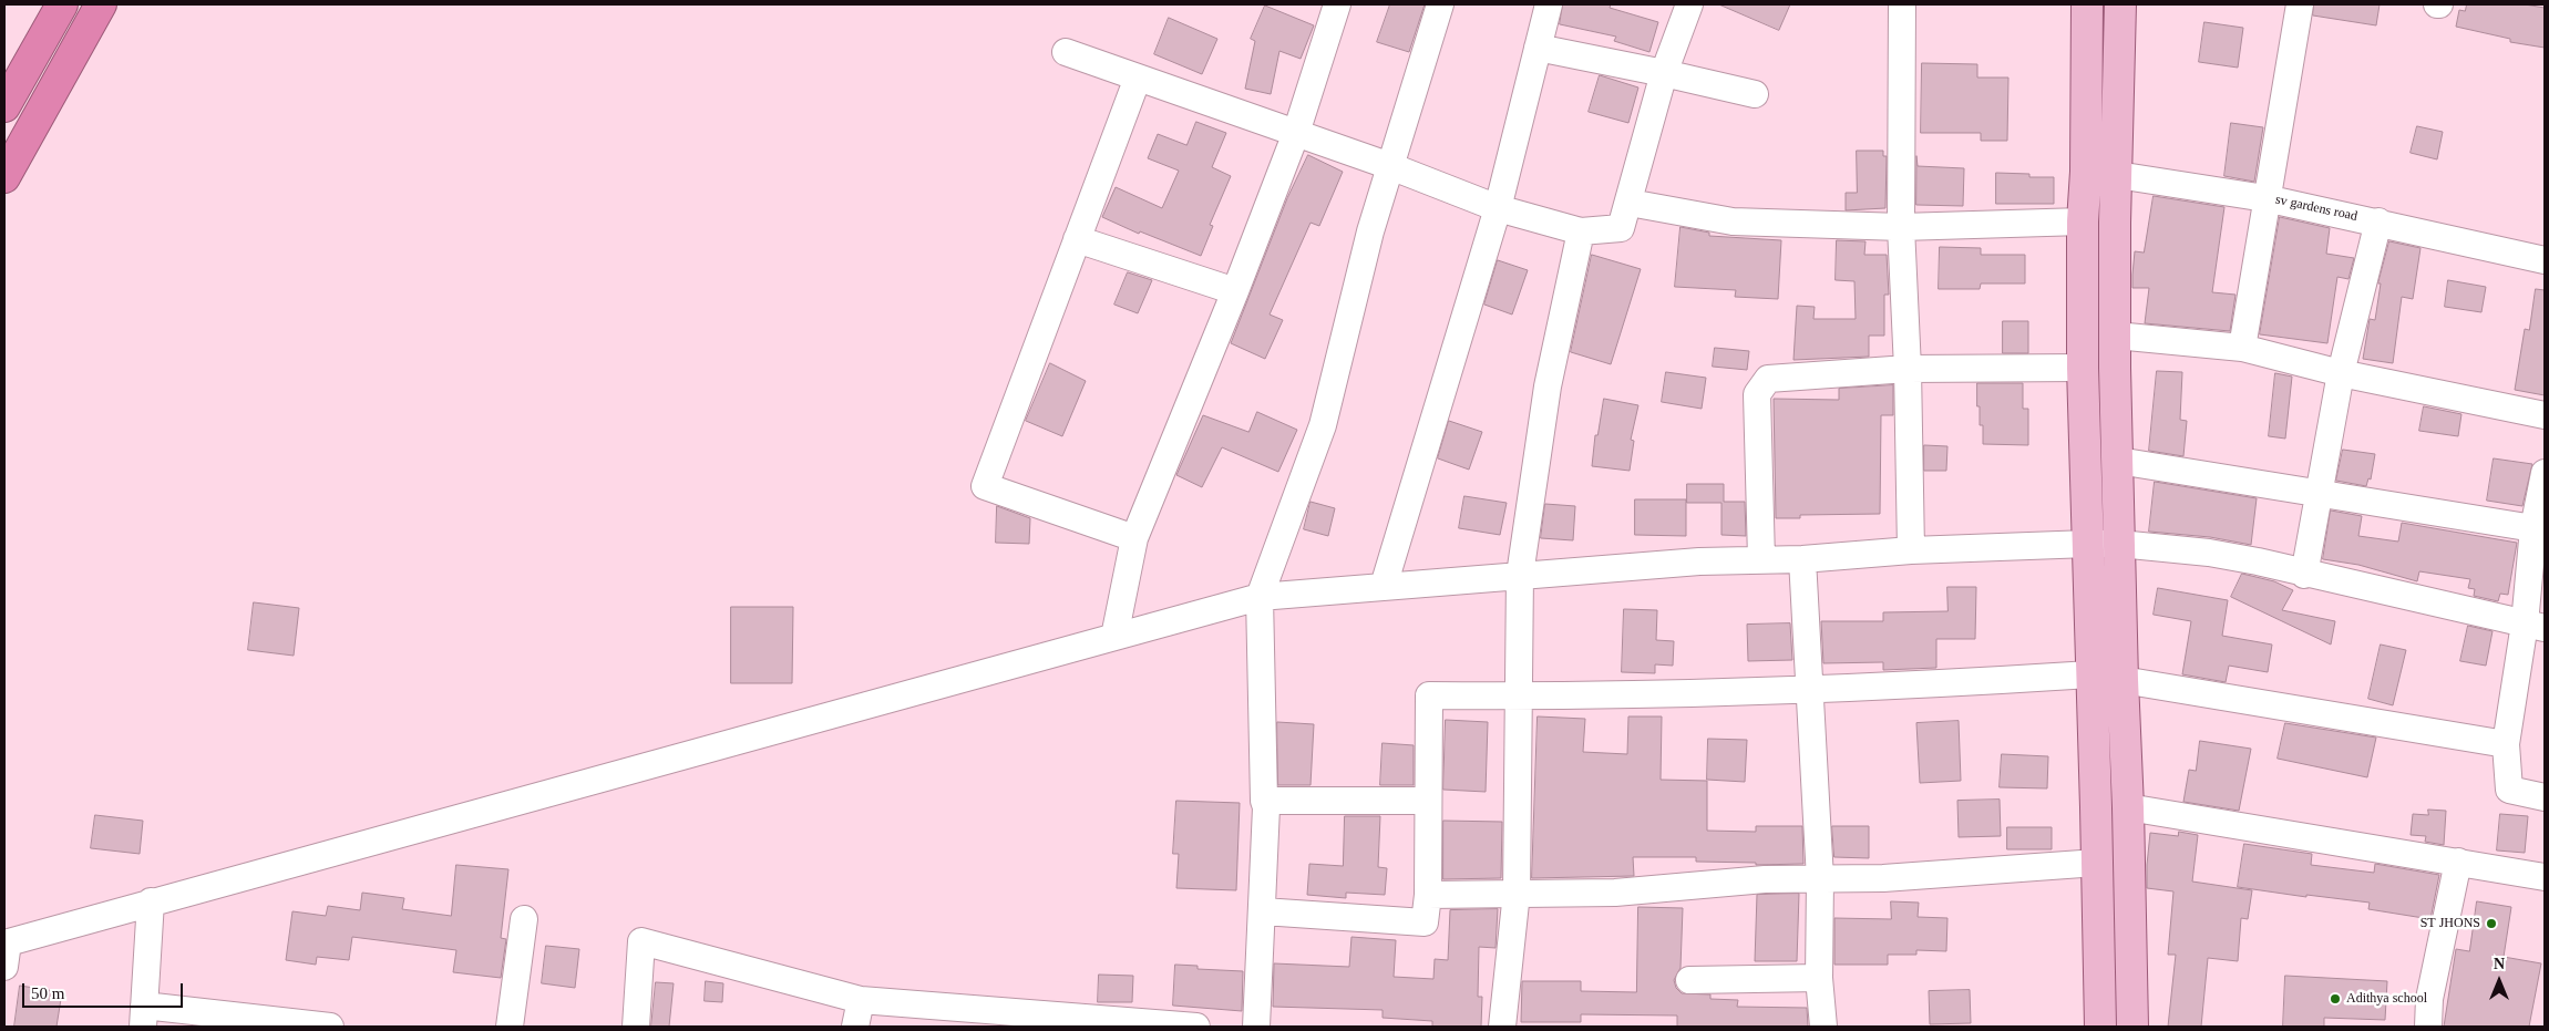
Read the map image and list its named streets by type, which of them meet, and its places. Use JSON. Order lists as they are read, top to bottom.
{
  "streets": {
    "street": ["sv gardens road"]
  },
  "places": ["ST JHONS", "Adithya school"],
  "scale_bar": "50 m",
  "north": "top"
}
